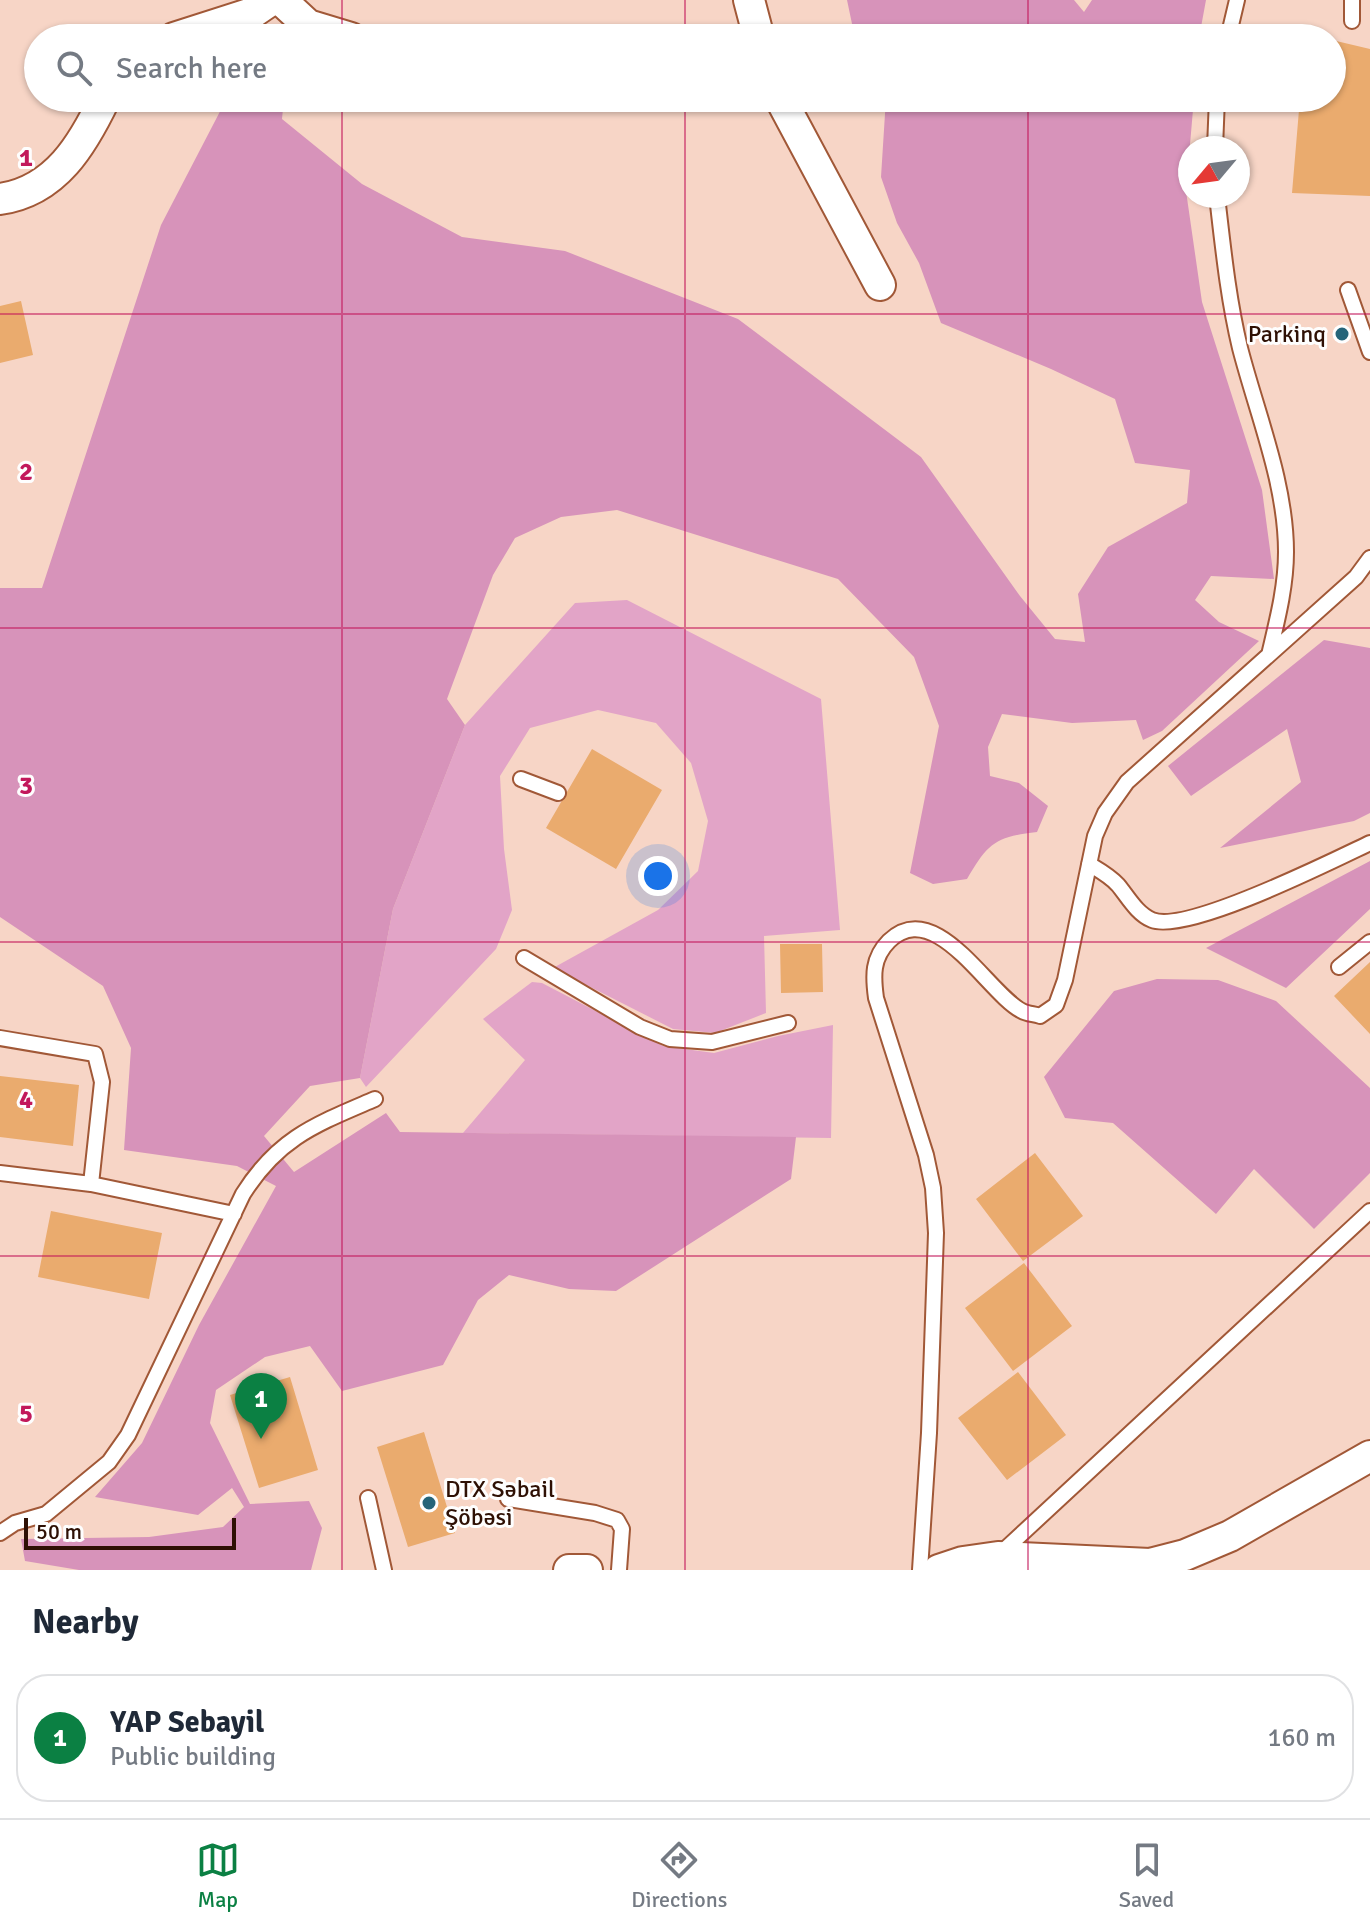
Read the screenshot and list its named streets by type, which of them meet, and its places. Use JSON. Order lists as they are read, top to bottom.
{
  "places": ["Parkinq", "DTX Səbail Şöbəsi"],
  "scale_bar": "50 m",
  "north": "bottom left",
  "page": {
    "search": "Search here",
    "pins": "1",
    "scale": "50 m",
    "heading": "Nearby",
    "list": [
      {
        "mark": "1",
        "name": "YAP Sebayil",
        "note": "Public building",
        "value": "160 m"
      }
    ],
    "nav": ["Map", "Directions", "Saved"]
  },
  "grid": {
    "rows": [
      "1",
      "2",
      "3",
      "4",
      "5"
    ]
  }
}
